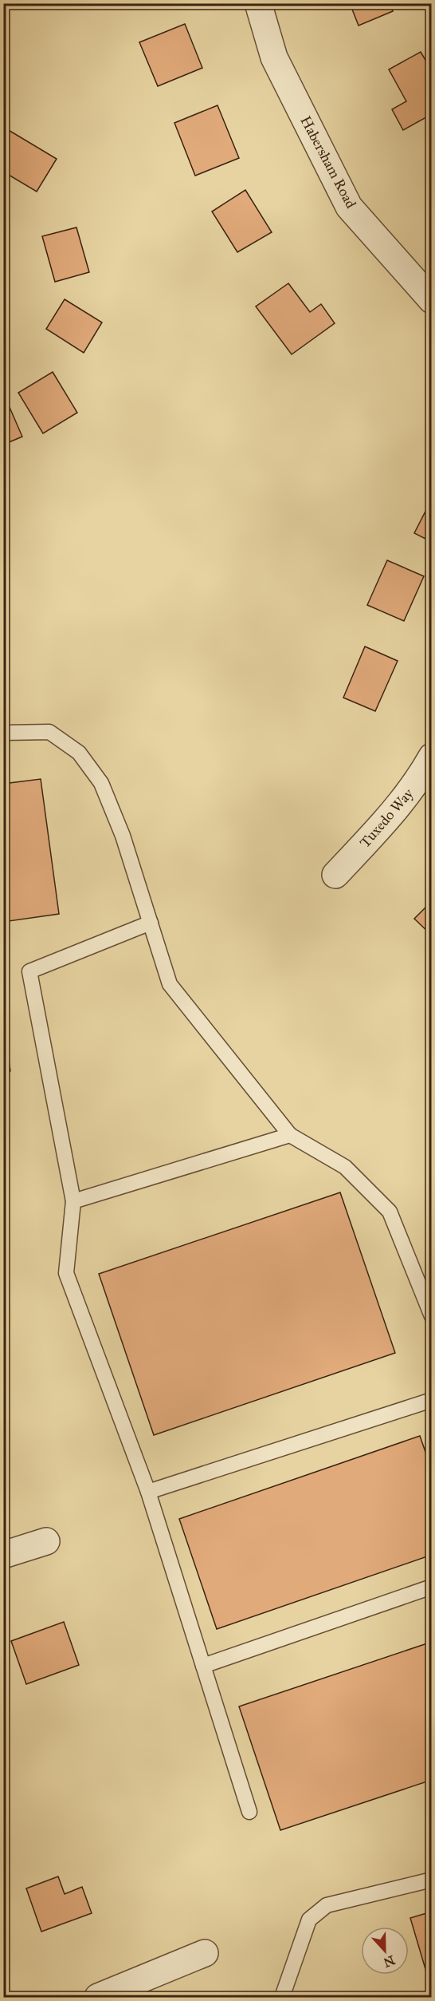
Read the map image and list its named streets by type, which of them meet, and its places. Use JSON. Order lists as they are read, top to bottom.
{
  "streets": {
    "street": ["Habersham Road", "Tuxedo Way"]
  },
  "north": "bottom"
}
